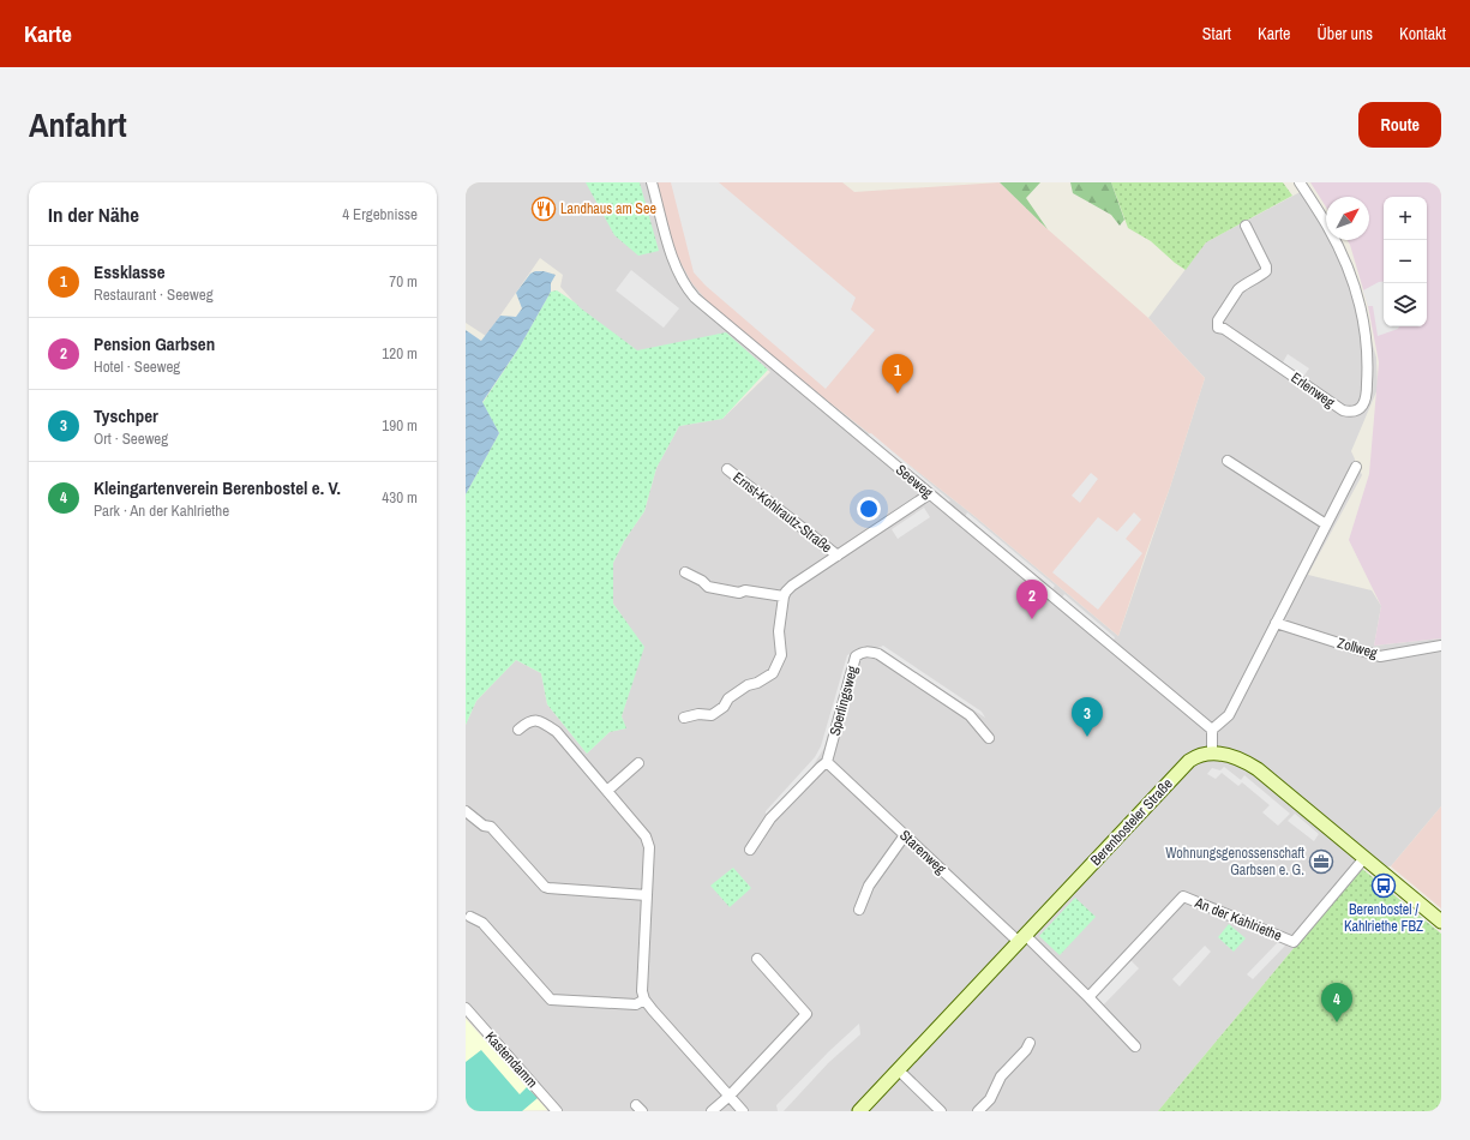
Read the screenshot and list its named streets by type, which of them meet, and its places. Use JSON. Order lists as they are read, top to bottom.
{
  "streets": {
    "street": [
      "Erlenweg",
      "Seeweg",
      "Ernst-Kohlrautz-Straße",
      "Zollweg",
      "Sperlingsweg",
      "Berenbosteler Straße",
      "Starenweg",
      "An der Kahlriethe",
      "Kastendamm"
    ]
  },
  "crossings": [
    ["Seeweg", "Ernst-Kohlrautz-Straße"],
    ["Sperlingsweg", "Starenweg"],
    ["Berenbosteler Straße", "Starenweg"],
    ["Berenbosteler Straße", "An der Kahlriethe"]
  ],
  "places": {
    "restaurant": ["Landhaus am See"],
    "office": ["Wohnungsgenossenschaft Garbsen e. G."],
    "bus stop": ["Berenbostel / Kahlriethe FBZ"]
  },
  "north": "top right",
  "page": {
    "header": "Karte",
    "nav": [
      "Start",
      "Karte",
      "Über uns",
      "Kontakt"
    ],
    "title": "Anfahrt",
    "buttons": "Route",
    "heading": ["In der Nähe", "4 Ergebnisse"],
    "map_buttons": ["+", "−"],
    "list": [
      {
        "mark": "1",
        "name": "Essklasse",
        "note": "Restaurant · Seeweg",
        "value": "70 m"
      },
      {
        "mark": "2",
        "name": "Pension Garbsen",
        "note": "Hotel · Seeweg",
        "value": "120 m"
      },
      {
        "mark": "3",
        "name": "Tyschper",
        "note": "Ort · Seeweg",
        "value": "190 m"
      },
      {
        "mark": "4",
        "name": "Kleingartenverein Berenbostel e. V.",
        "note": "Park · An der Kahlriethe",
        "value": "430 m"
      }
    ],
    "pins": [
      "1",
      "2",
      "3",
      "4"
    ]
  }
}
